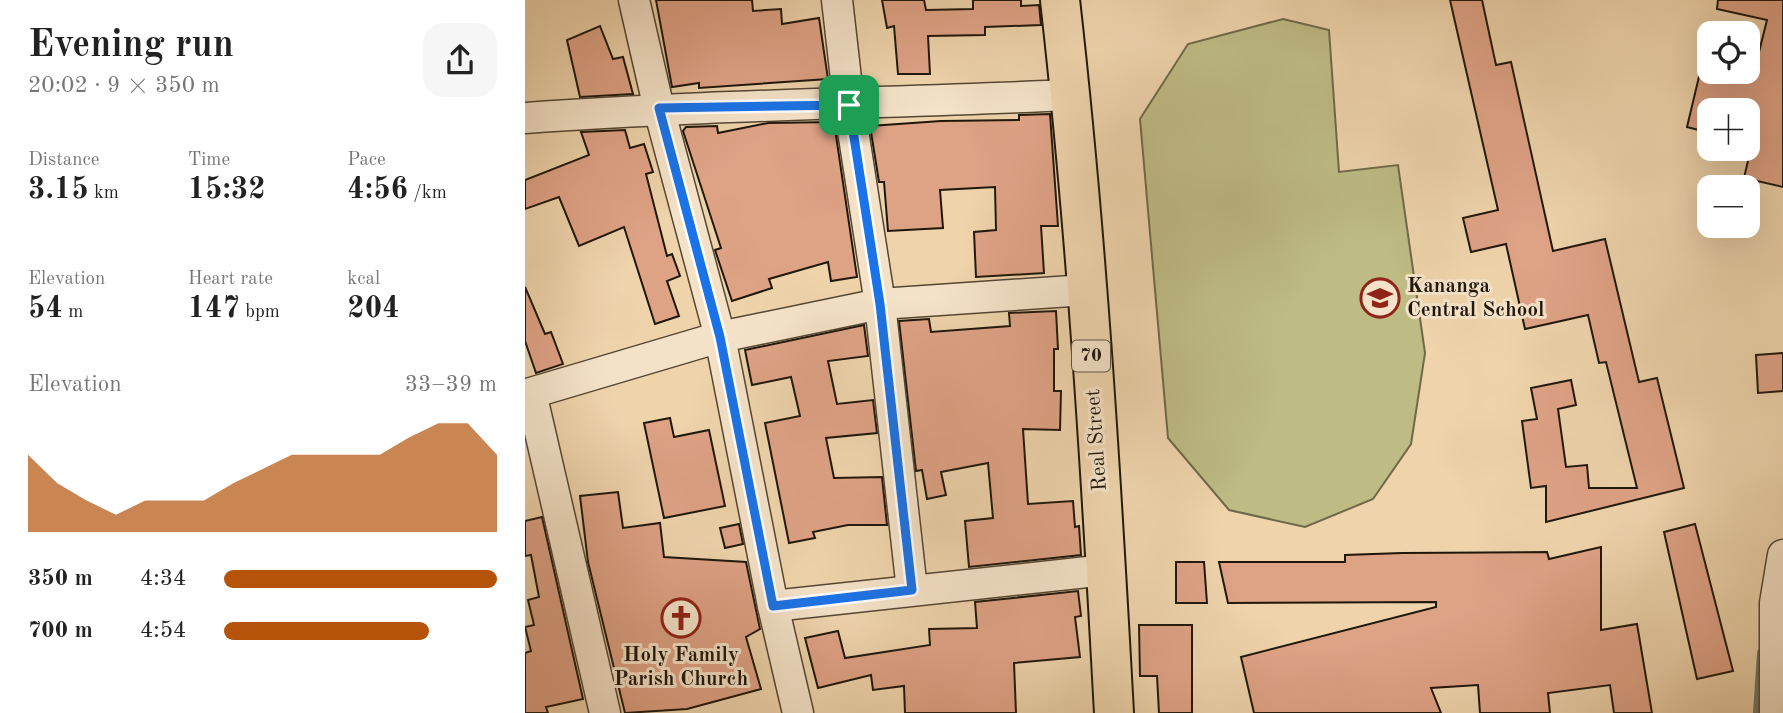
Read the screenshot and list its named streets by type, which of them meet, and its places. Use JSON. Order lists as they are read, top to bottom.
{
  "streets": {
    "highway": ["70", "Real Street"]
  },
  "places": {
    "school or university": ["Kananga Central School"],
    "church": ["Holy Family Parish Church"]
  },
  "page": {
    "heading": ["Evening run", "20:02 · 9 × 350 m"],
    "map_buttons": ["+", "−"],
    "stats": [
      ["Distance", "3.15 km"],
      ["Time", "15:32"],
      ["Pace", "4:56 /km"],
      ["Elevation", "54 m"],
      ["Heart rate", "147 bpm"],
      ["kcal", "204"]
    ],
    "chart": ["Elevation", "33–39 m"],
    "list": [
      {
        "name": "350 m",
        "note": "4:34"
      },
      {
        "name": "700 m",
        "note": "4:54"
      }
    ]
  }
}
